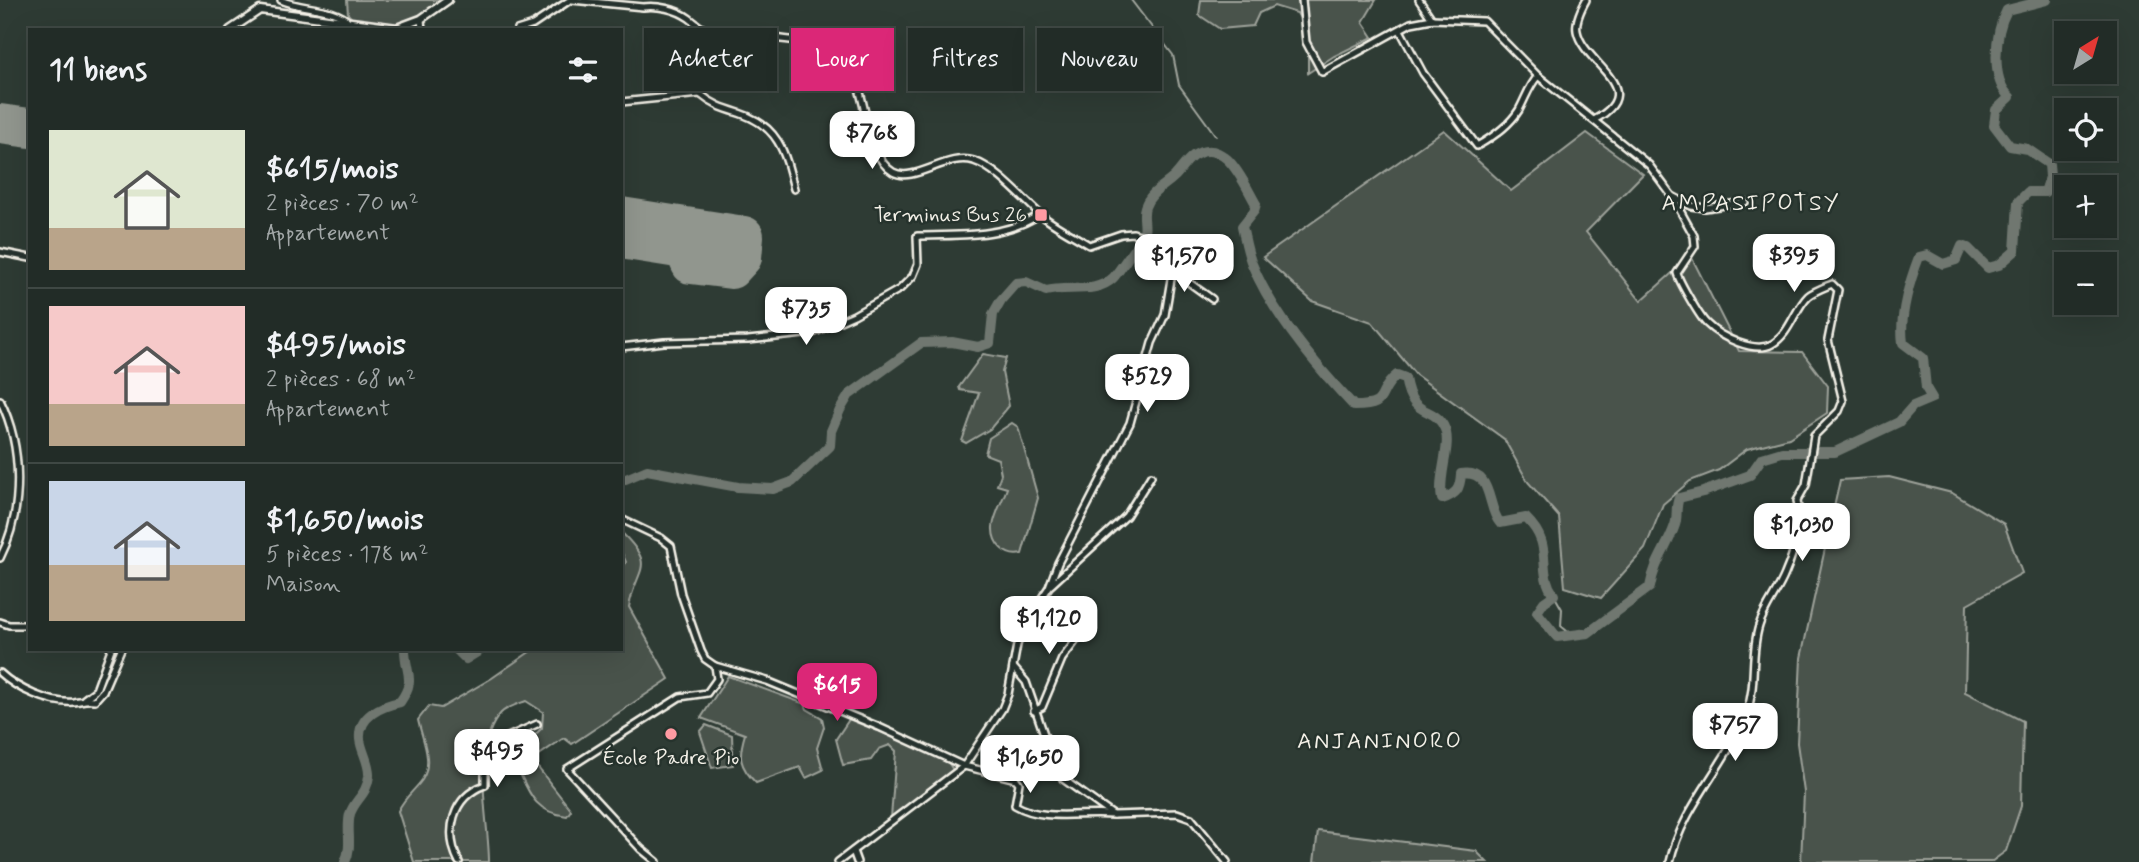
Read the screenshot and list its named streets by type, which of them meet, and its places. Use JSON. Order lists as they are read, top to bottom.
{
  "districts": ["AMPASIPOTSY", "ANJANINORO"],
  "places": {
    "transit": ["Terminus Bus 26"],
    "other": ["École Padre Pio"]
  },
  "north": "top right",
  "page": {
    "map_buttons": ["+", "−"],
    "chip": [
      "Acheter",
      "Louer",
      "Filtres",
      "Nouveau"
    ],
    "heading": "11 biens",
    "price": [
      "$768",
      "$1,570",
      "$395",
      "$735",
      "$529",
      "$1,030",
      "$1,120",
      "$615",
      "$757",
      "$495",
      "$1,650"
    ],
    "list": [
      {
        "name": "$615/mois",
        "note": "2 pièces · 70 m² · Appartement"
      },
      {
        "name": "$495/mois",
        "note": "2 pièces · 68 m² · Appartement"
      },
      {
        "name": "$1,650/mois",
        "note": "5 pièces · 178 m² · Maison"
      }
    ]
  }
}
